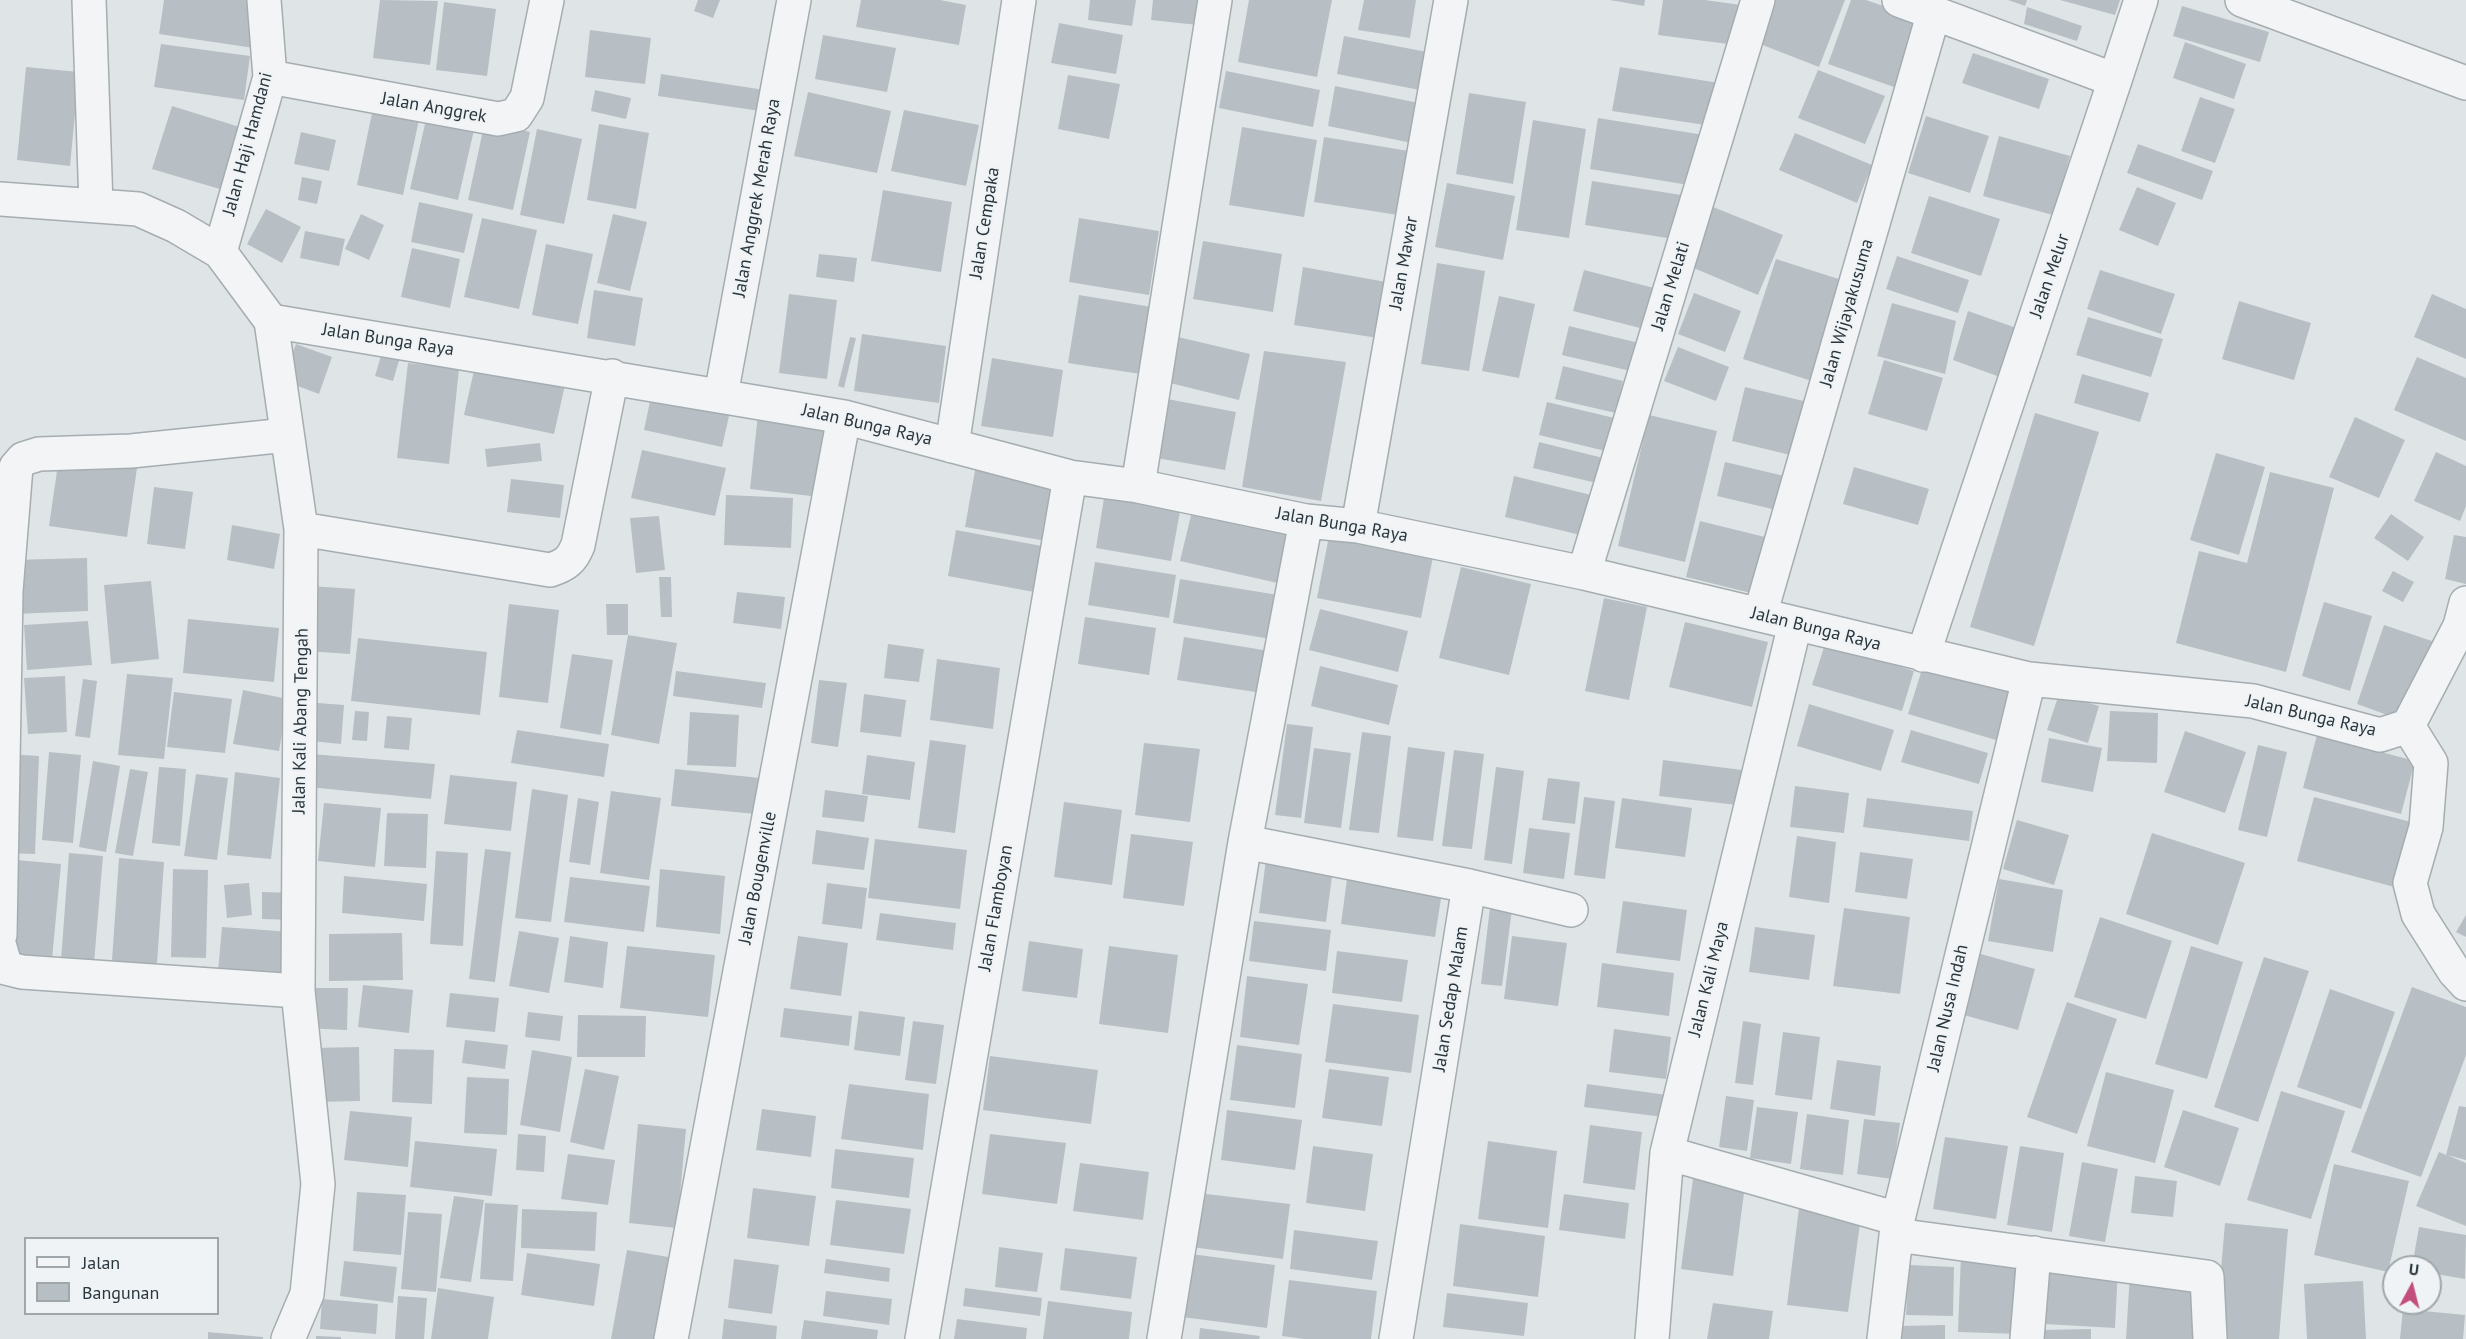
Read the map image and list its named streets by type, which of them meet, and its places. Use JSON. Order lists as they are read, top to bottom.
{
  "streets": {
    "street": [
      "Jalan Anggrek",
      "Jalan Haji Hamdani",
      "Jalan Anggrek Merah Raya",
      "Jalan Cempaka",
      "Jalan Mawar",
      "Jalan Melur",
      "Jalan Melati",
      "Jalan Wijayakusuma",
      "Jalan Bunga Raya",
      "Jalan Kali Abang Tengah",
      "Jalan Bougenville",
      "Jalan Flamboyan",
      "Jalan Kali Maya",
      "Jalan Sedap Malam",
      "Jalan Nusa Indah"
    ]
  },
  "crossings": [
    ["Jalan Anggrek", "Jalan Haji Hamdani"],
    ["Jalan Haji Hamdani", "Jalan Kali Abang Tengah"],
    ["Jalan Anggrek Merah Raya", "Jalan Bunga Raya"],
    ["Jalan Cempaka", "Jalan Bunga Raya"],
    ["Jalan Mawar", "Jalan Bunga Raya"],
    ["Jalan Melur", "Jalan Bunga Raya"],
    ["Jalan Melati", "Jalan Bunga Raya"],
    ["Jalan Wijayakusuma", "Jalan Bunga Raya"],
    ["Jalan Bunga Raya", "Jalan Kali Abang Tengah"],
    ["Jalan Bunga Raya", "Jalan Bougenville"],
    ["Jalan Bunga Raya", "Jalan Flamboyan"],
    ["Jalan Bunga Raya", "Jalan Kali Maya"],
    ["Jalan Bunga Raya", "Jalan Nusa Indah"]
  ],
  "legend": ["Jalan", "Bangunan"],
  "north": "top"
}
